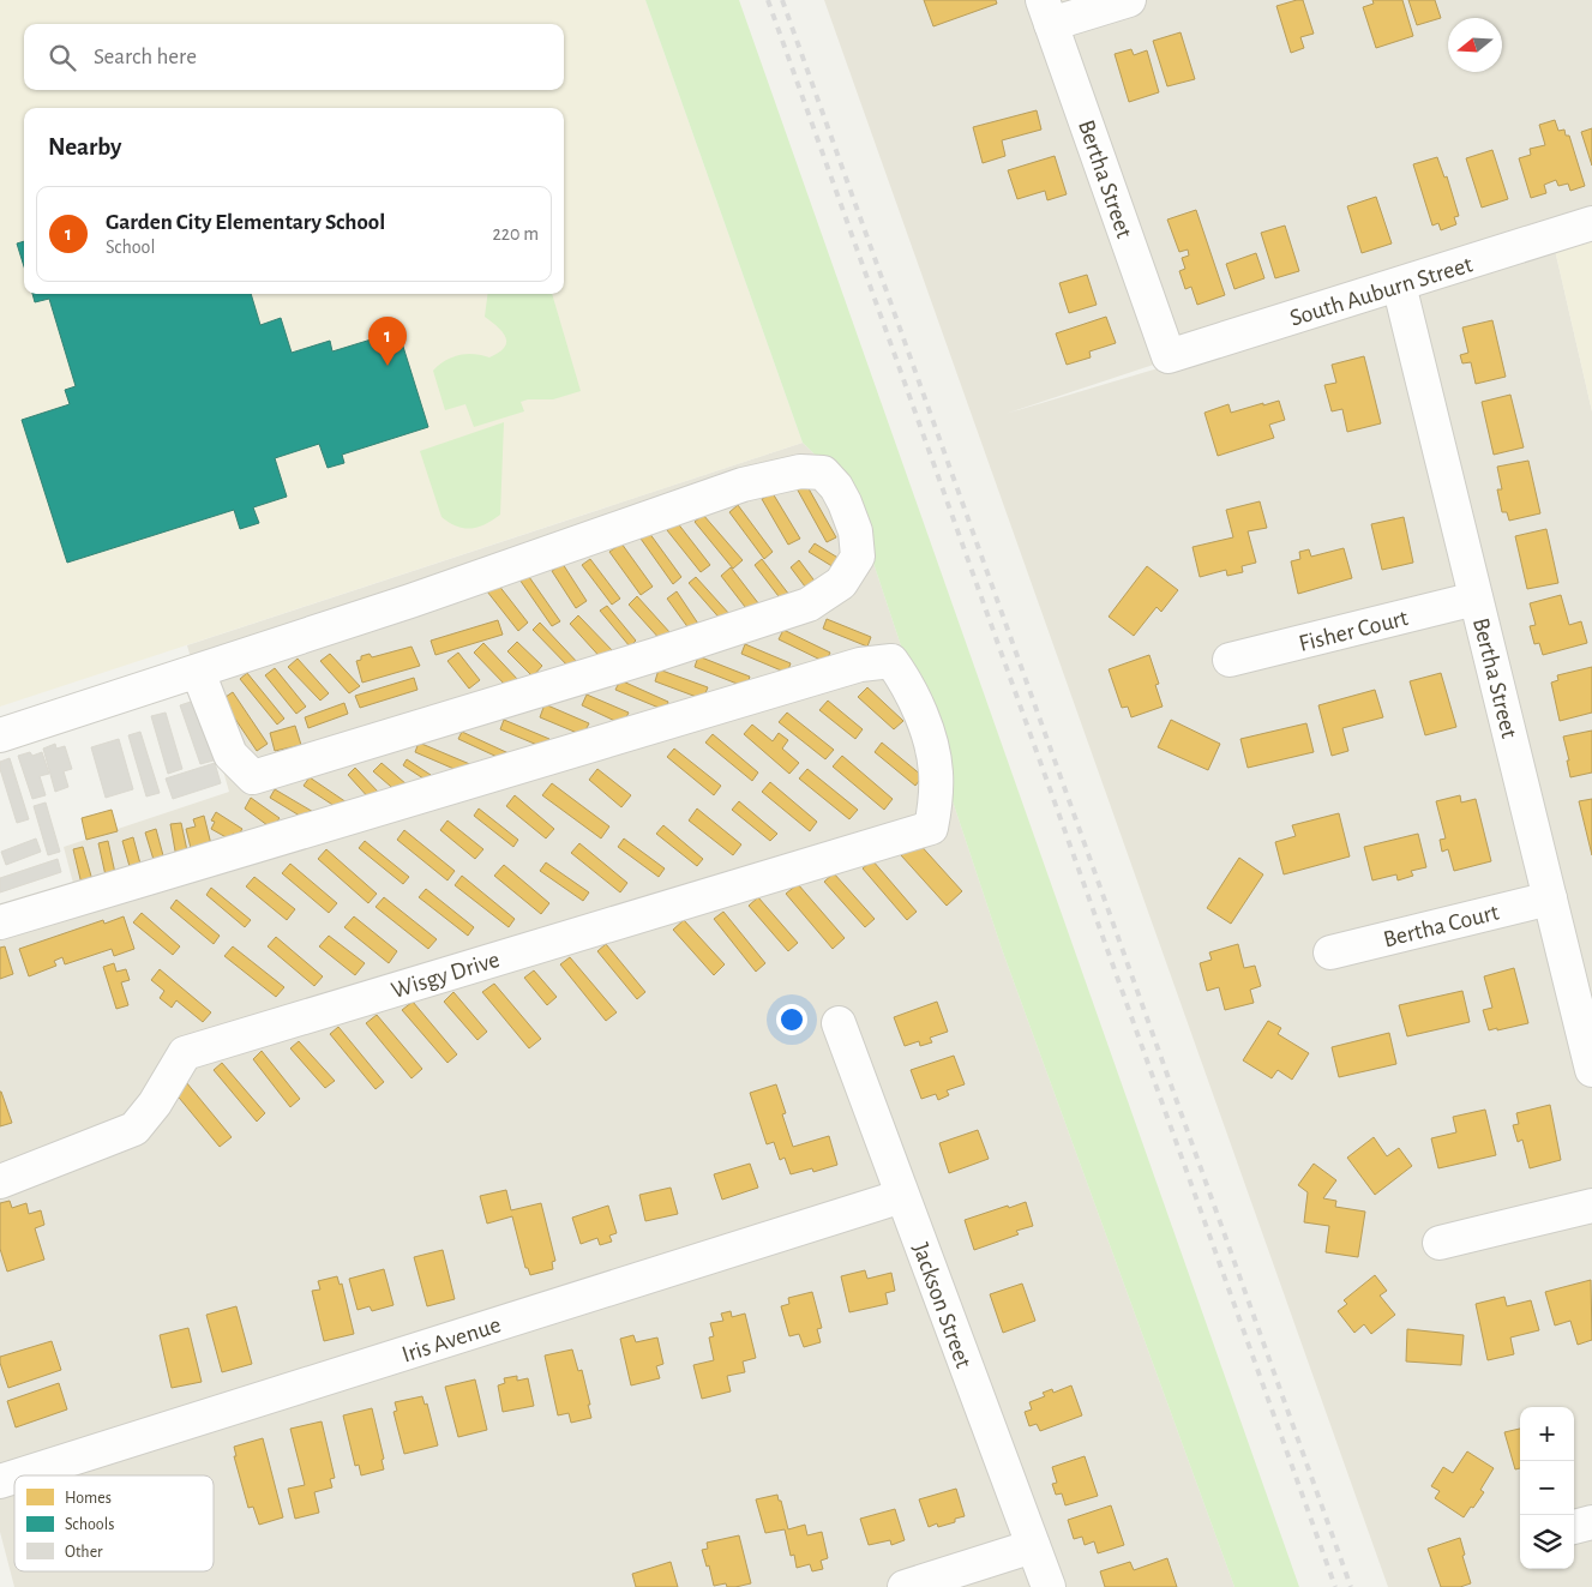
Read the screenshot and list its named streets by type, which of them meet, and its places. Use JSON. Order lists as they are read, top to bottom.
{
  "streets": {
    "street": [
      "Bertha Street",
      "South Auburn Street",
      "Fisher Court",
      "Bertha Court",
      "Wisgy Drive",
      "Jackson Street",
      "Iris Avenue"
    ]
  },
  "crossings": [
    ["Bertha Street", "South Auburn Street"],
    ["Bertha Street", "Fisher Court"],
    ["Bertha Street", "Bertha Court"],
    ["Jackson Street", "Iris Avenue"]
  ],
  "legend": ["Homes", "Schools", "Other"],
  "north": "left",
  "page": {
    "search": "Search here",
    "heading": "Nearby",
    "list": [
      {
        "mark": "1",
        "name": "Garden City Elementary School",
        "note": "School",
        "value": "220 m"
      }
    ],
    "pins": "1",
    "map_buttons": ["+", "−"]
  }
}
